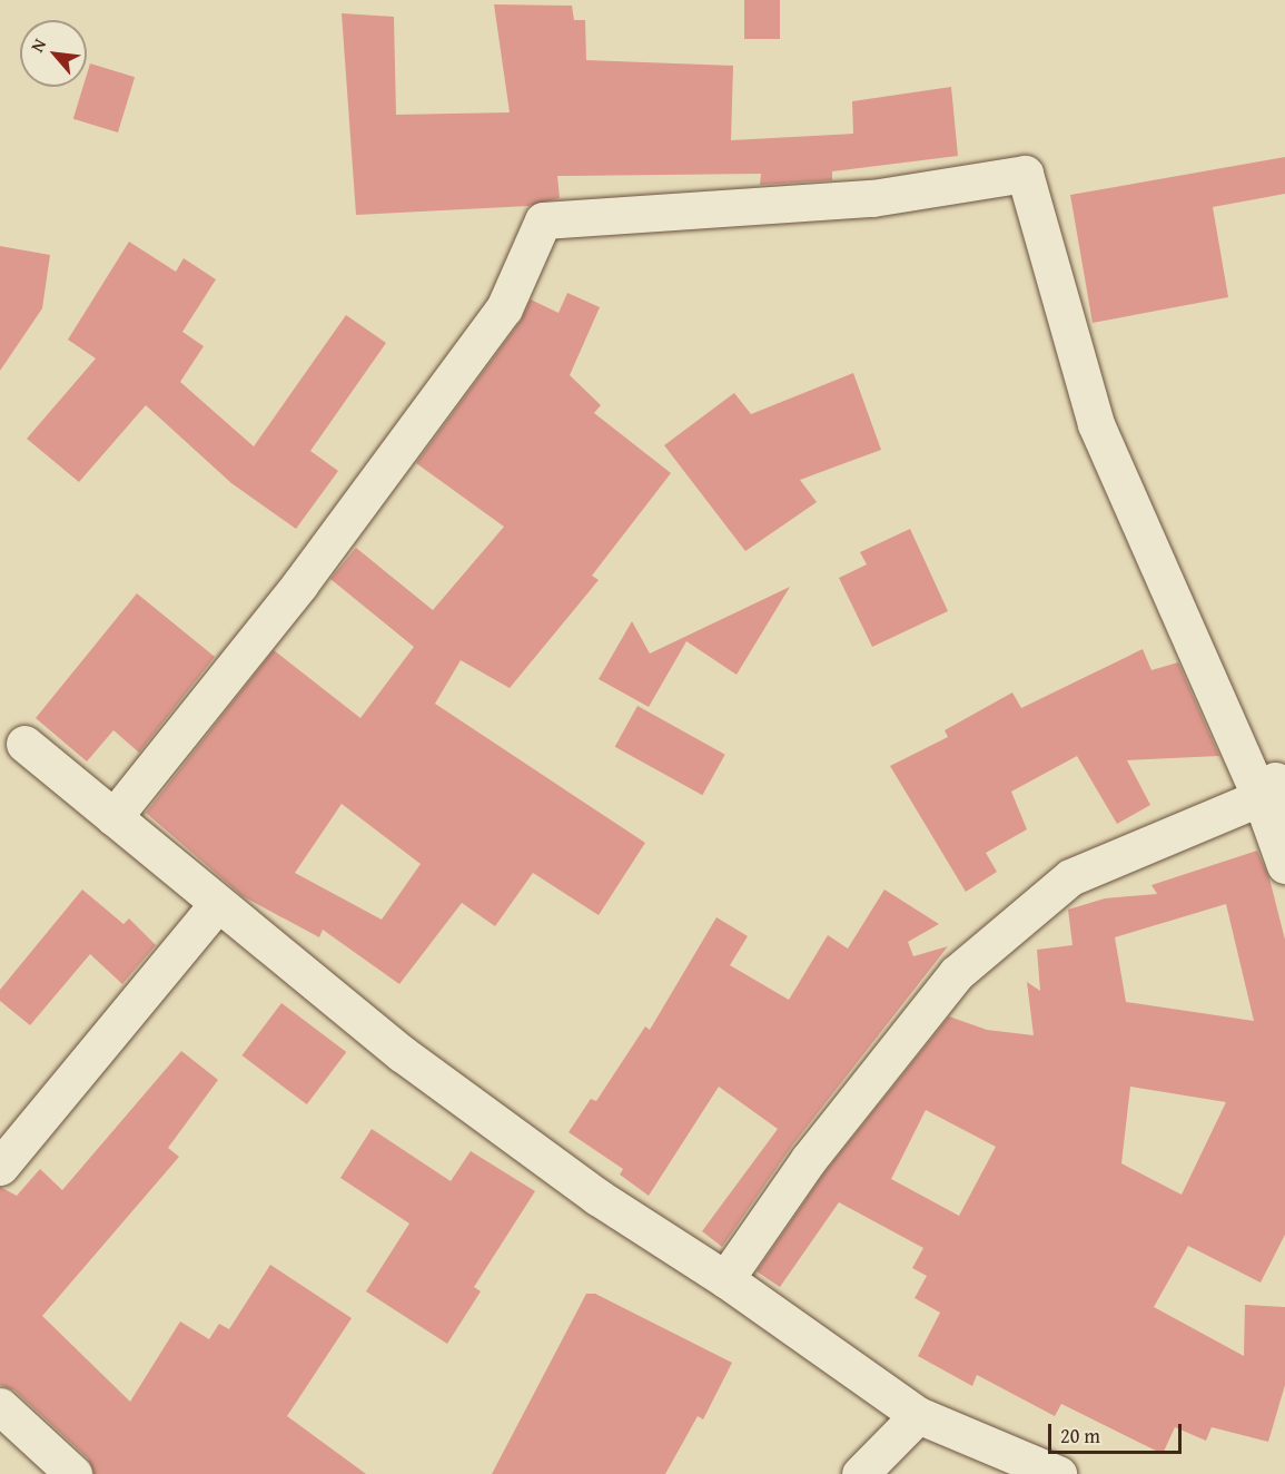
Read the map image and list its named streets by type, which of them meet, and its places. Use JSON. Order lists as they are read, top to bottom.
{
  "scale_bar": "20 m",
  "north": "top left"
}
